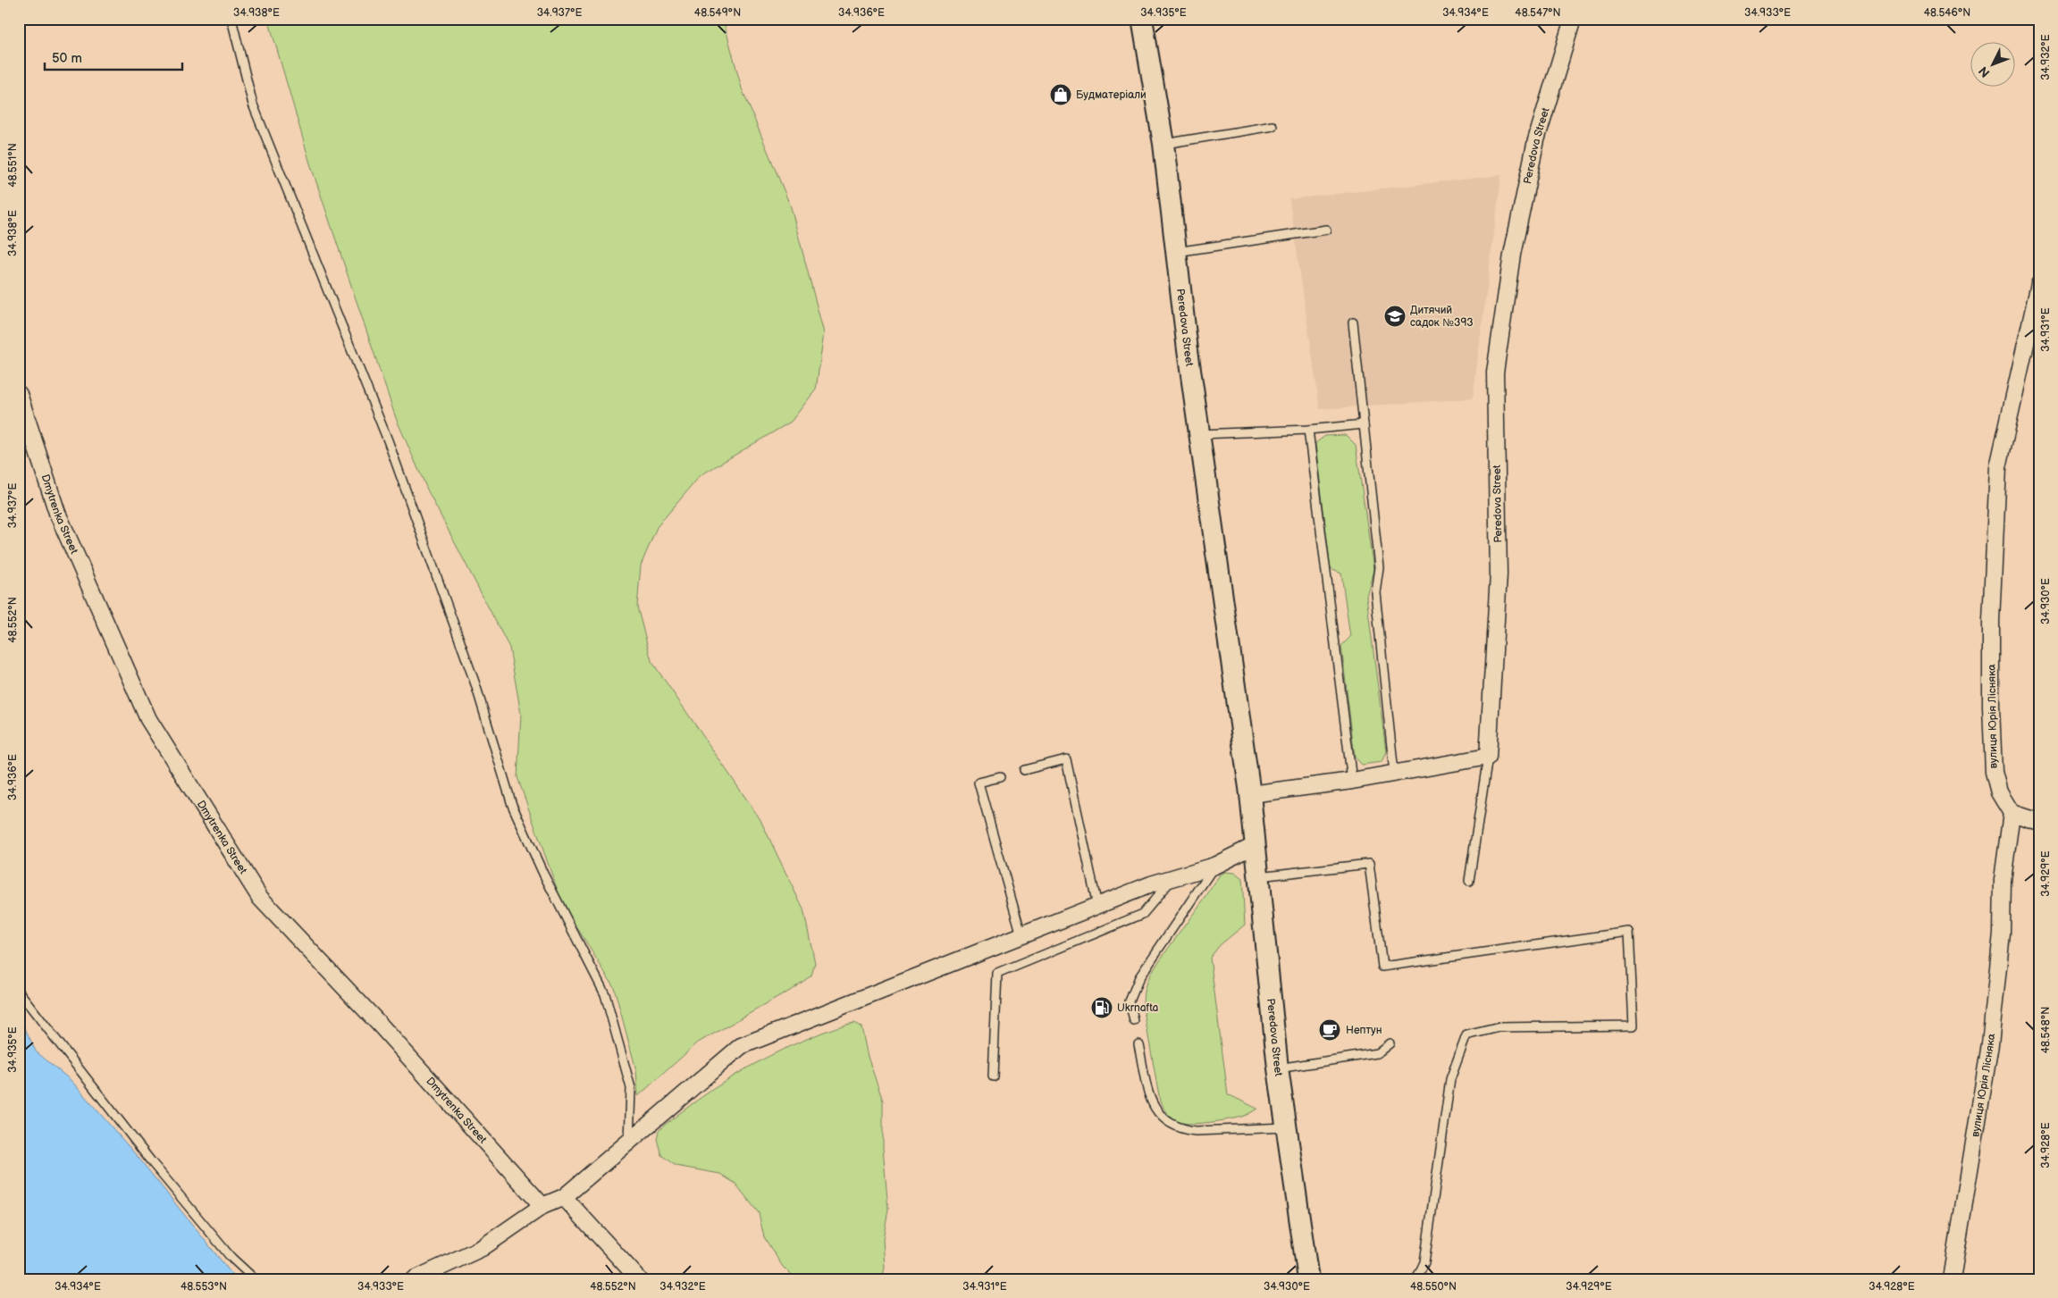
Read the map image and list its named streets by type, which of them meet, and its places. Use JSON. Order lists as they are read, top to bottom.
{
  "streets": {
    "street": ["Peredova Street", "Dmytrenka Street", "вулиця Юрія Лісняка"]
  },
  "places": {
    "shop": ["Будматеріали"],
    "school or university": ["Дитячий садок №393"],
    "fuel station": ["Ukrnafta"],
    "cafe": ["Нептун"]
  },
  "scale_bar": "50 m",
  "north": "bottom left",
  "coordinates": [
    "34.938°E",
    "34.937°E",
    "48.549°N",
    "34.936°E",
    "34.935°E",
    "34.934°E",
    "48.547°N",
    "34.933°E",
    "48.546°N",
    "34.932°E",
    "48.551°N",
    "34.931°E",
    "34.930°E",
    "48.552°N",
    "34.929°E",
    "48.548°N",
    "34.928°E",
    "48.553°N",
    "48.550°N"
  ]
}
